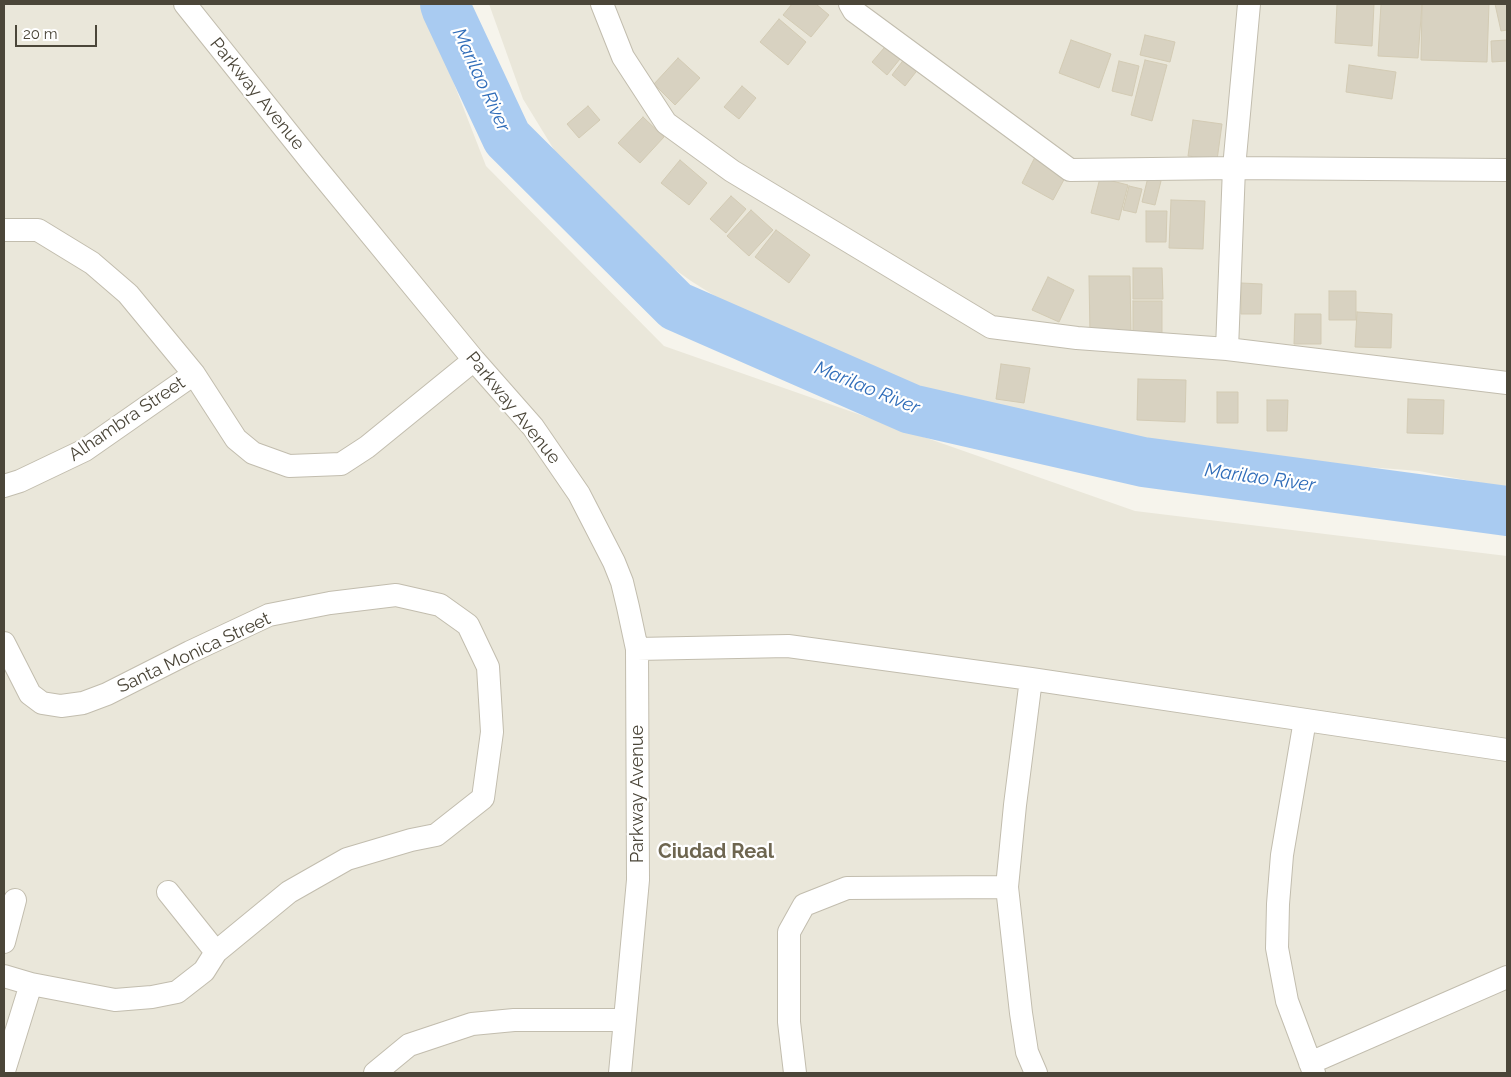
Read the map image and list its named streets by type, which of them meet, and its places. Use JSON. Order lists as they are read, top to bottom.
{
  "streets": {
    "street": ["Parkway Avenue", "Alhambra Street", "Santa Monica Street"]
  },
  "districts": ["Ciudad Real"],
  "water": ["Marilao River"],
  "scale_bar": "20 m"
}
